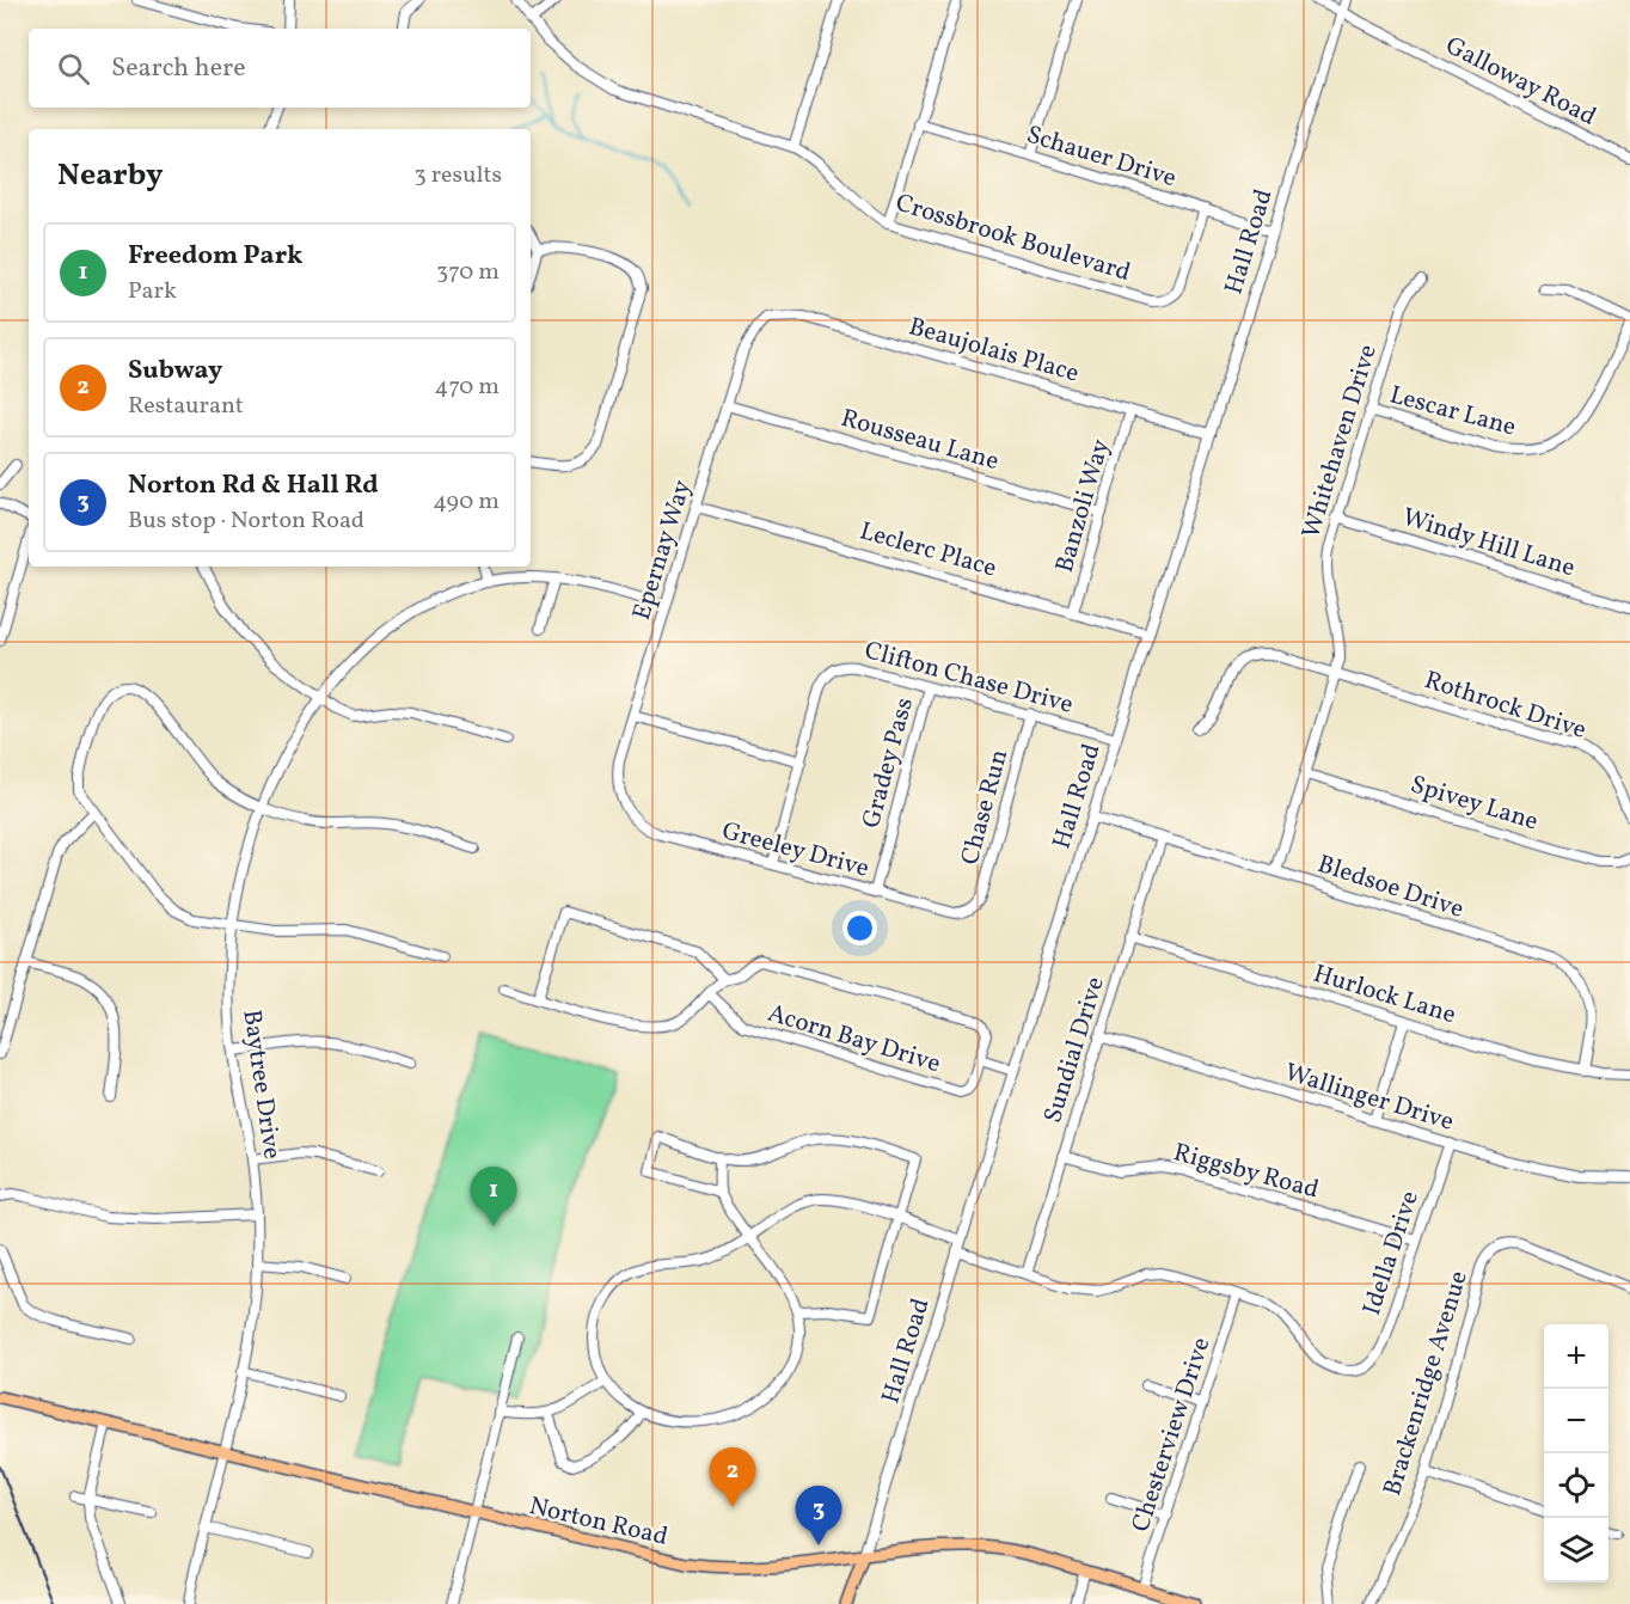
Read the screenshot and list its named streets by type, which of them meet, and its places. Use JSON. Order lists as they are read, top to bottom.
{
  "streets": {
    "main road": ["Hall Road", "Norton Road"],
    "street": [
      "Galloway Road",
      "Schauer Drive",
      "Crossbrook Boulevard",
      "Beaujolais Place",
      "Lescar Lane",
      "Rousseau Lane",
      "Whitehaven Drive",
      "Banzoli Way",
      "Windy Hill Lane",
      "Leclerc Place",
      "Epernay Way",
      "Clifton Chase Drive",
      "Rothrock Drive",
      "Gradey Pass",
      "Spivey Lane",
      "Chase Run",
      "Greeley Drive",
      "Bledsoe Drive",
      "Hurlock Lane",
      "Acorn Bay Drive",
      "Sundial Drive",
      "Baytree Drive",
      "Wallinger Drive",
      "Riggsby Road",
      "Idella Drive",
      "Brackenridge Avenue",
      "Chesterview Drive"
    ]
  },
  "crossings": [
    ["Galloway Road", "Hall Road"],
    ["Schauer Drive", "Crossbrook Boulevard"],
    ["Schauer Drive", "Hall Road"],
    ["Hall Road", "Beaujolais Place"],
    ["Hall Road", "Leclerc Place"],
    ["Hall Road", "Clifton Chase Drive"],
    ["Hall Road", "Bledsoe Drive"],
    ["Hall Road", "Norton Road"],
    ["Beaujolais Place", "Banzoli Way"],
    ["Beaujolais Place", "Epernay Way"],
    ["Lescar Lane", "Whitehaven Drive"],
    ["Rousseau Lane", "Banzoli Way"],
    ["Rousseau Lane", "Epernay Way"],
    ["Whitehaven Drive", "Windy Hill Lane"],
    ["Whitehaven Drive", "Rothrock Drive"],
    ["Whitehaven Drive", "Spivey Lane"],
    ["Whitehaven Drive", "Bledsoe Drive"],
    ["Banzoli Way", "Leclerc Place"],
    ["Leclerc Place", "Epernay Way"],
    ["Epernay Way", "Greeley Drive"],
    ["Epernay Way", "Baytree Drive"],
    ["Clifton Chase Drive", "Gradey Pass"],
    ["Clifton Chase Drive", "Chase Run"],
    ["Gradey Pass", "Greeley Drive"],
    ["Chase Run", "Greeley Drive"],
    ["Bledsoe Drive", "Hurlock Lane"],
    ["Bledsoe Drive", "Sundial Drive"],
    ["Hurlock Lane", "Sundial Drive"],
    ["Sundial Drive", "Wallinger Drive"],
    ["Sundial Drive", "Riggsby Road"],
    ["Baytree Drive", "Norton Road"],
    ["Wallinger Drive", "Idella Drive"],
    ["Riggsby Road", "Idella Drive"],
    ["Idella Drive", "Chesterview Drive"],
    ["Chesterview Drive", "Norton Road"]
  ],
  "page": {
    "search": "Search here",
    "heading": ["Nearby", "3 results"],
    "list": [
      {
        "mark": "1",
        "name": "Freedom Park",
        "note": "Park",
        "value": "370 m"
      },
      {
        "mark": "2",
        "name": "Subway",
        "note": "Restaurant",
        "value": "470 m"
      },
      {
        "mark": "3",
        "name": "Norton Rd & Hall Rd",
        "note": "Bus stop · Norton Road",
        "value": "490 m"
      }
    ],
    "pins": ["1", "2", "3"],
    "map_buttons": ["+", "−"]
  }
}
